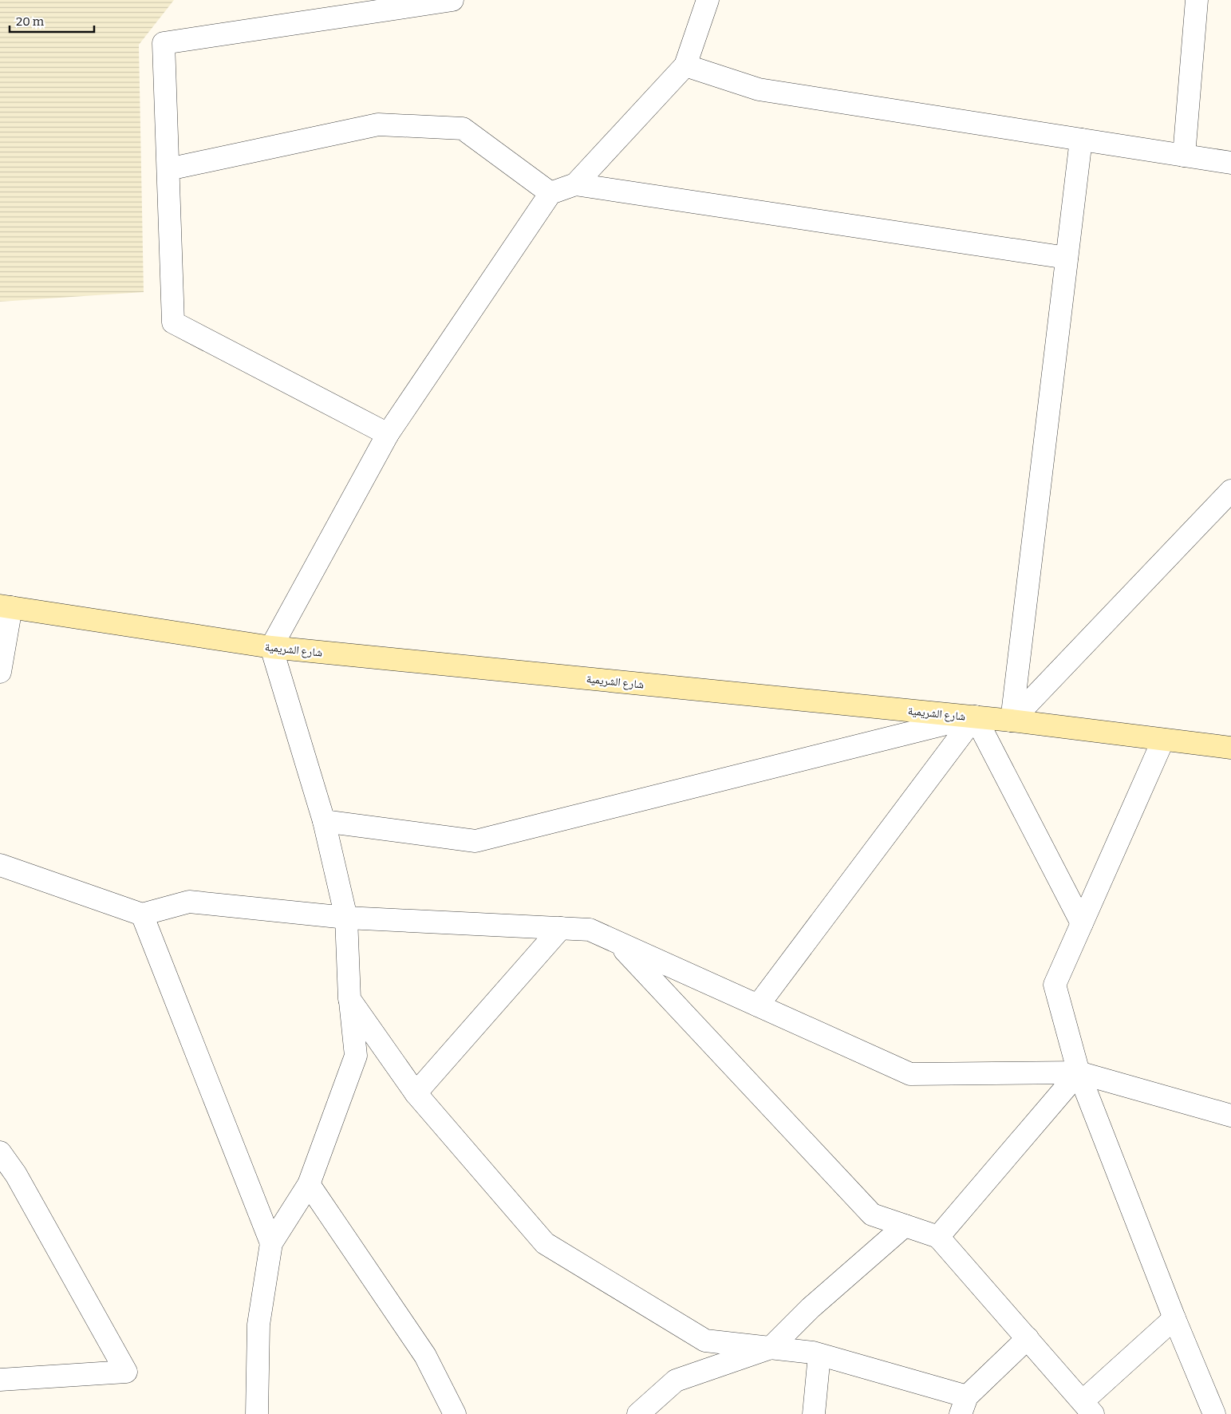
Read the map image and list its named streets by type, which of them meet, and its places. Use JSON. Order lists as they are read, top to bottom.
{
  "streets": {
    "street": ["شارع الشريمية"]
  },
  "scale_bar": "20 m"
}
